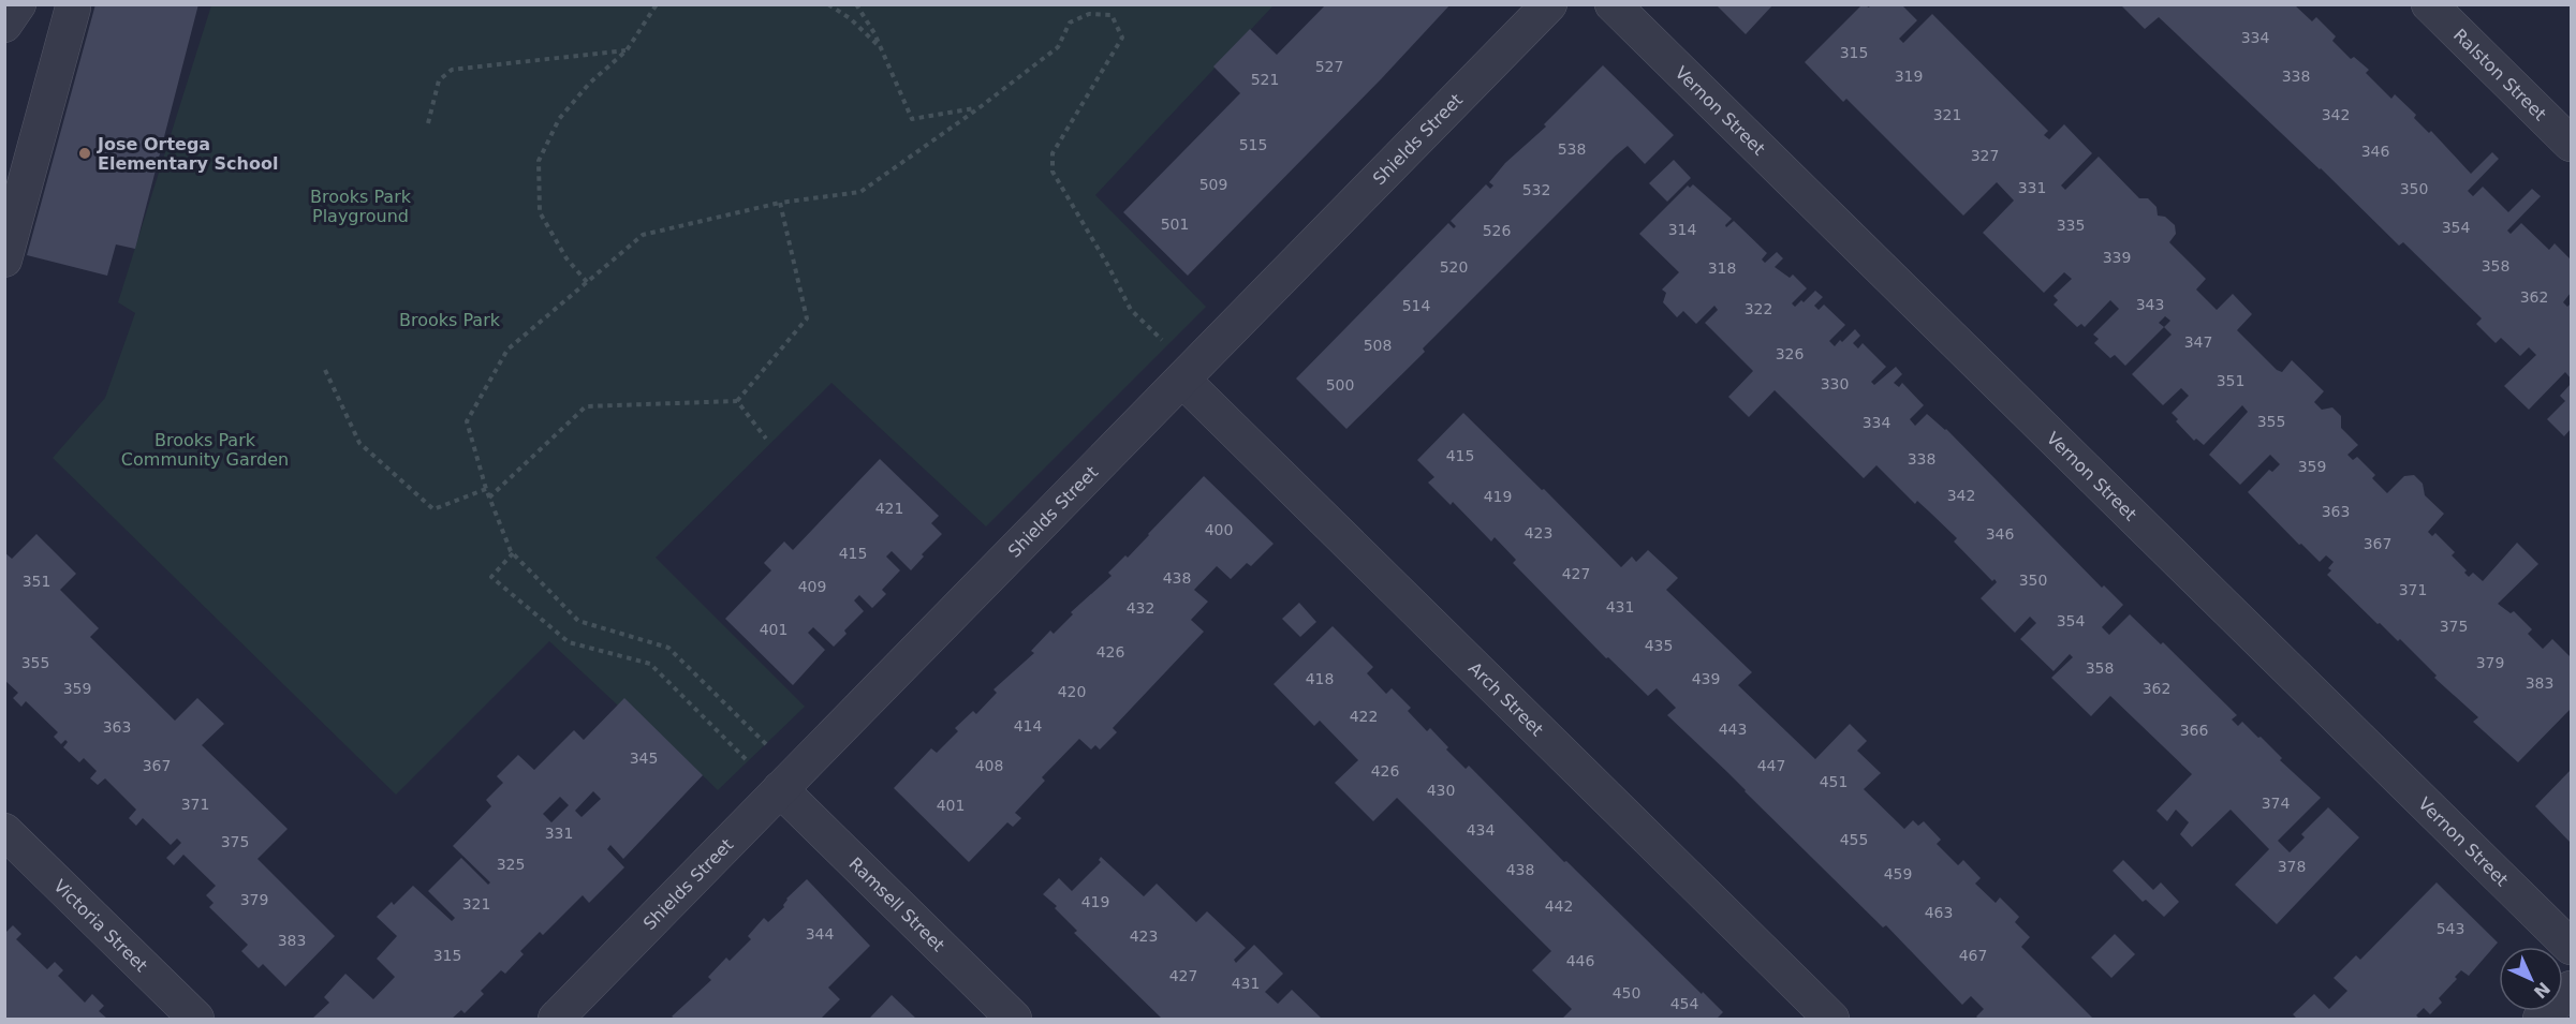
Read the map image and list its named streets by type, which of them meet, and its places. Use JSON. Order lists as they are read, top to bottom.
{
  "streets": {
    "street": [
      "Ralston Street",
      "Vernon Street",
      "Shields Street",
      "Arch Street",
      "Ramsell Street",
      "Victoria Street"
    ]
  },
  "crossings": [
    ["Shields Street", "Arch Street"],
    ["Shields Street", "Ramsell Street"]
  ],
  "parks": ["Brooks Park Playground", "Brooks Park", "Brooks Park Community Garden"],
  "places": ["Jose Ortega Elementary School"],
  "house_numbers": [
    "334",
    "315",
    "527",
    "319",
    "338",
    "521",
    "321",
    "342",
    "515",
    "538",
    "346",
    "327",
    "509",
    "331",
    "350",
    "532",
    "501",
    "335",
    "354",
    "314",
    "526",
    "339",
    "358",
    "520",
    "318",
    "362",
    "343",
    "514",
    "322",
    "347",
    "508",
    "326",
    "351",
    "330",
    "500",
    "355",
    "334",
    "415",
    "338",
    "359",
    "342",
    "419",
    "421",
    "363",
    "400",
    "423",
    "346",
    "367",
    "415",
    "427",
    "438",
    "350",
    "351",
    "409",
    "371",
    "431",
    "432",
    "354",
    "375",
    "401",
    "435",
    "426",
    "355",
    "379",
    "358",
    "418",
    "439",
    "383",
    "359",
    "362",
    "420",
    "422",
    "414",
    "363",
    "443",
    "366",
    "345",
    "367",
    "408",
    "447",
    "426",
    "451",
    "430",
    "374",
    "371",
    "401",
    "434",
    "331",
    "455",
    "375",
    "325",
    "378",
    "438",
    "459",
    "379",
    "419",
    "321",
    "442",
    "463",
    "543",
    "344",
    "423",
    "383",
    "315",
    "467",
    "446",
    "427",
    "431",
    "450",
    "454"
  ],
  "north": "bottom right"
}
